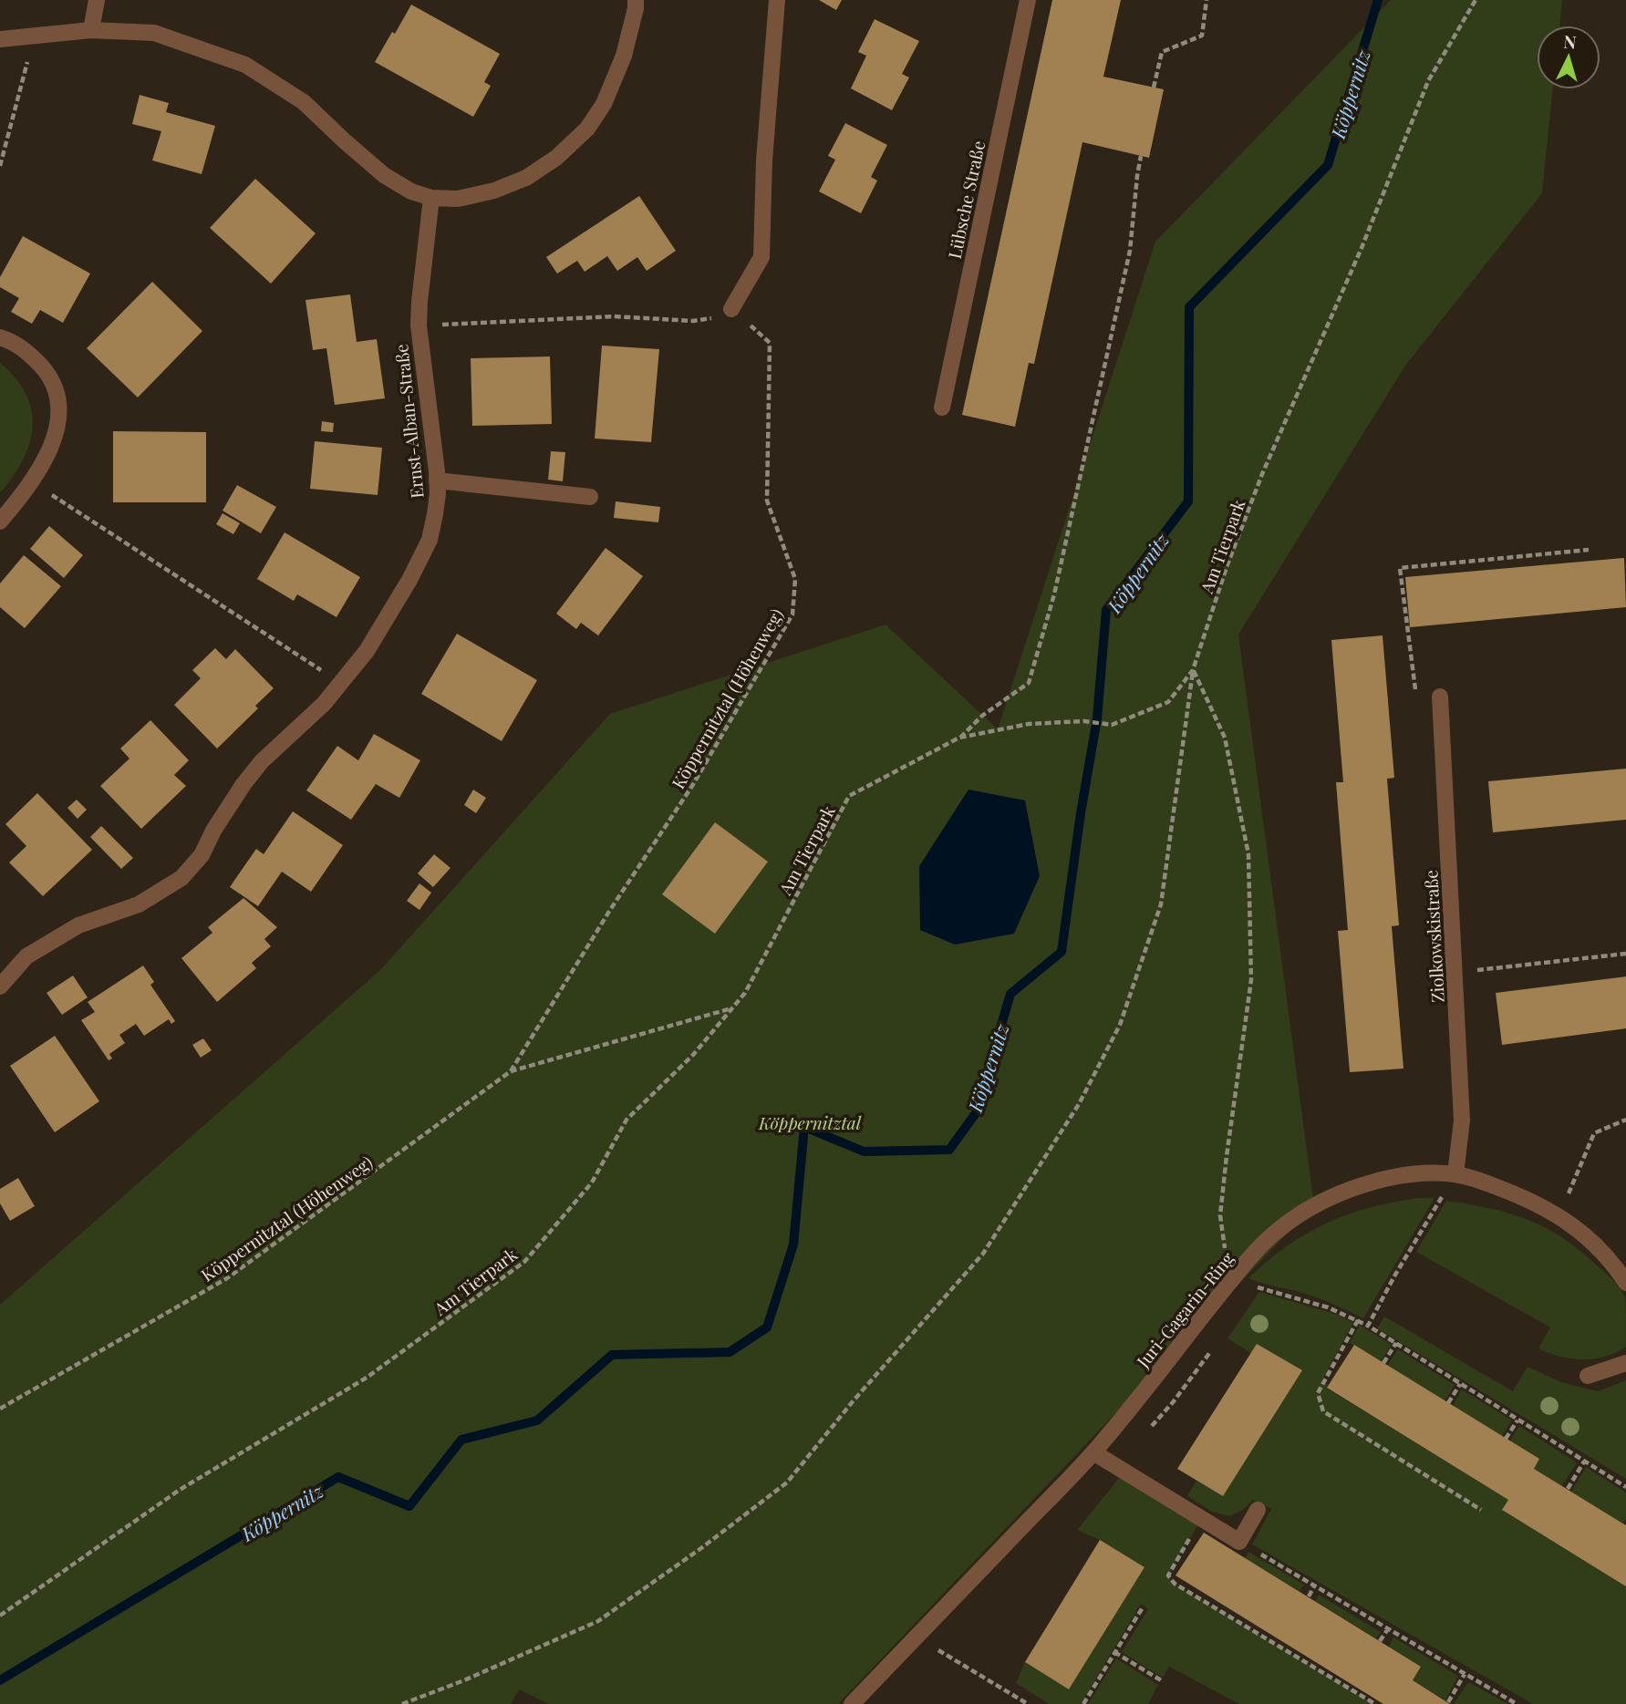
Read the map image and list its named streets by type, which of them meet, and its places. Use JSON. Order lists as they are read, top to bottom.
{
  "streets": {
    "street": [
      "Lübsche Straße",
      "Ernst-Alban-Straße",
      "Ziolkowskistraße",
      "Juri-Gagarin-Ring"
    ],
    "path": ["Am Tierpark", "Köppernitztal (Höhenweg)"]
  },
  "crossings": [
    ["Am Tierpark", "Köppernitztal (Höhenweg)"],
    ["Ziolkowskistraße", "Juri-Gagarin-Ring"]
  ],
  "water": ["Köppernitz"],
  "parks": ["Köppernitztal"],
  "north": "top"
}
